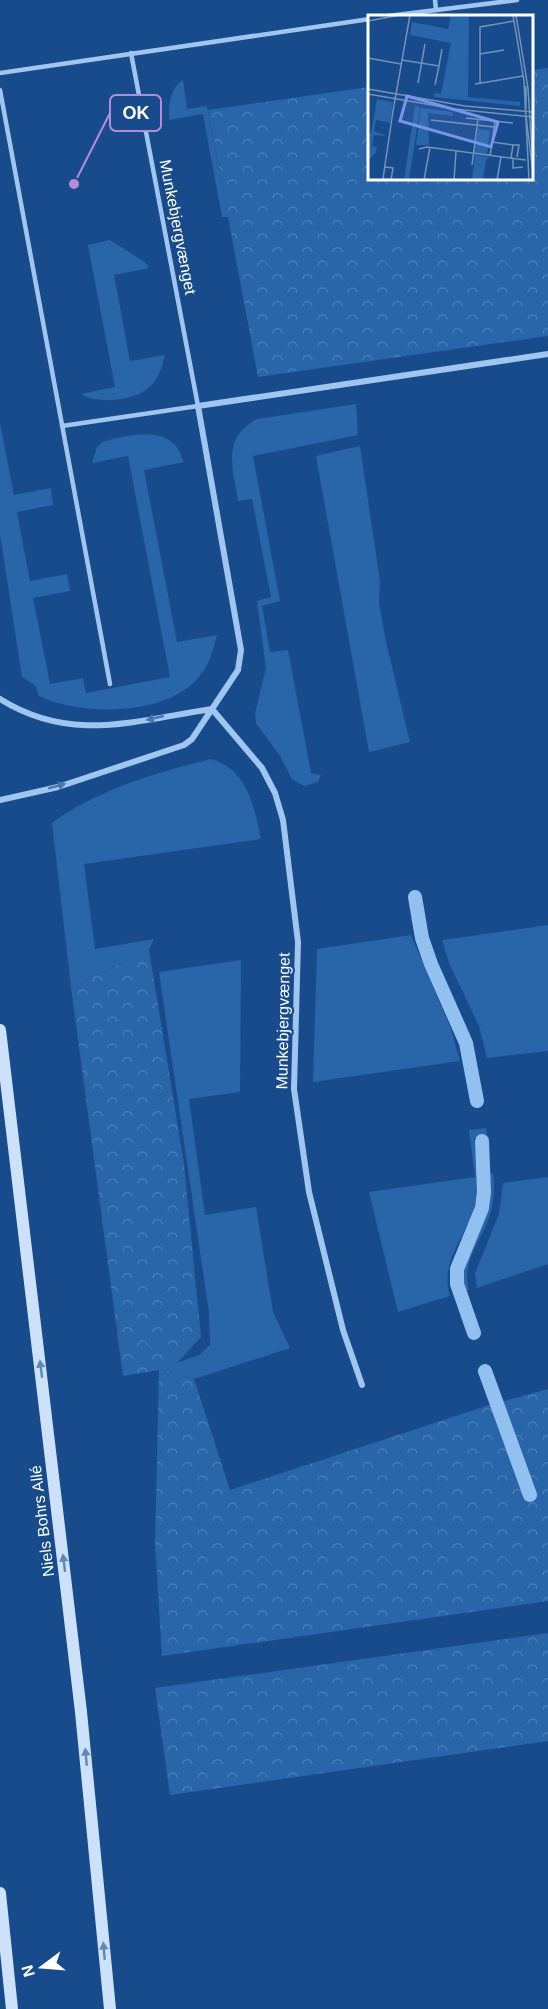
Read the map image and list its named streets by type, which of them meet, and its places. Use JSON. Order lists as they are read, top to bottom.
{
  "streets": {
    "street": ["Munkebjergvænget", "Niels Bohrs Allé"]
  },
  "one_way": ["Niels Bohrs Allé"],
  "places": ["OK"],
  "north": "left"
}
